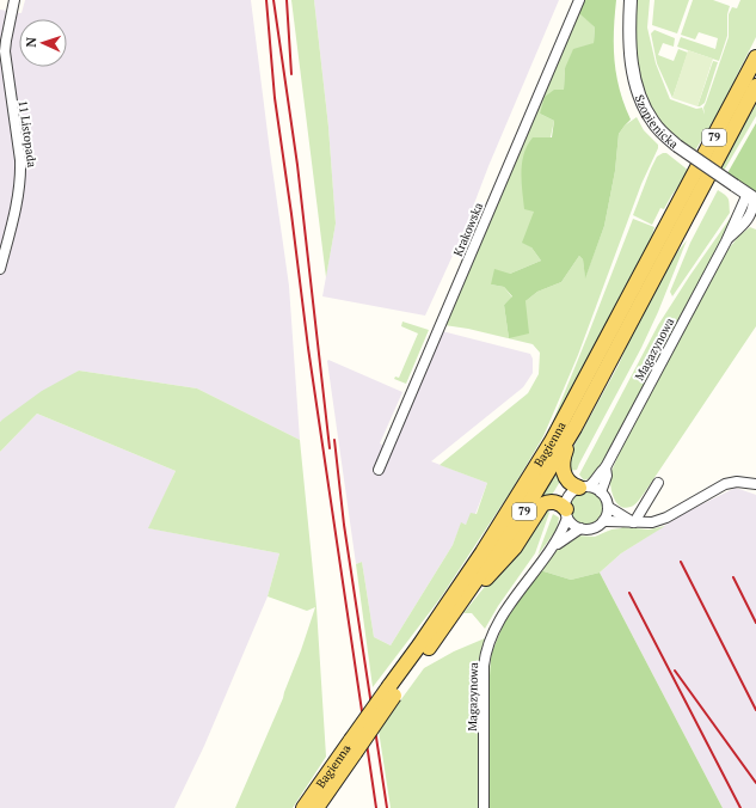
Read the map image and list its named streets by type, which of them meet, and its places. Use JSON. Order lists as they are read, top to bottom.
{
  "streets": {
    "main road": ["79", "Bagienna"],
    "street": [
      "Szopienicka",
      "11 Listopada",
      "Krakowska",
      "Magazynowa"
    ]
  },
  "crossings": [
    ["Szopienicka", "Magazynowa"]
  ],
  "north": "left"
}
